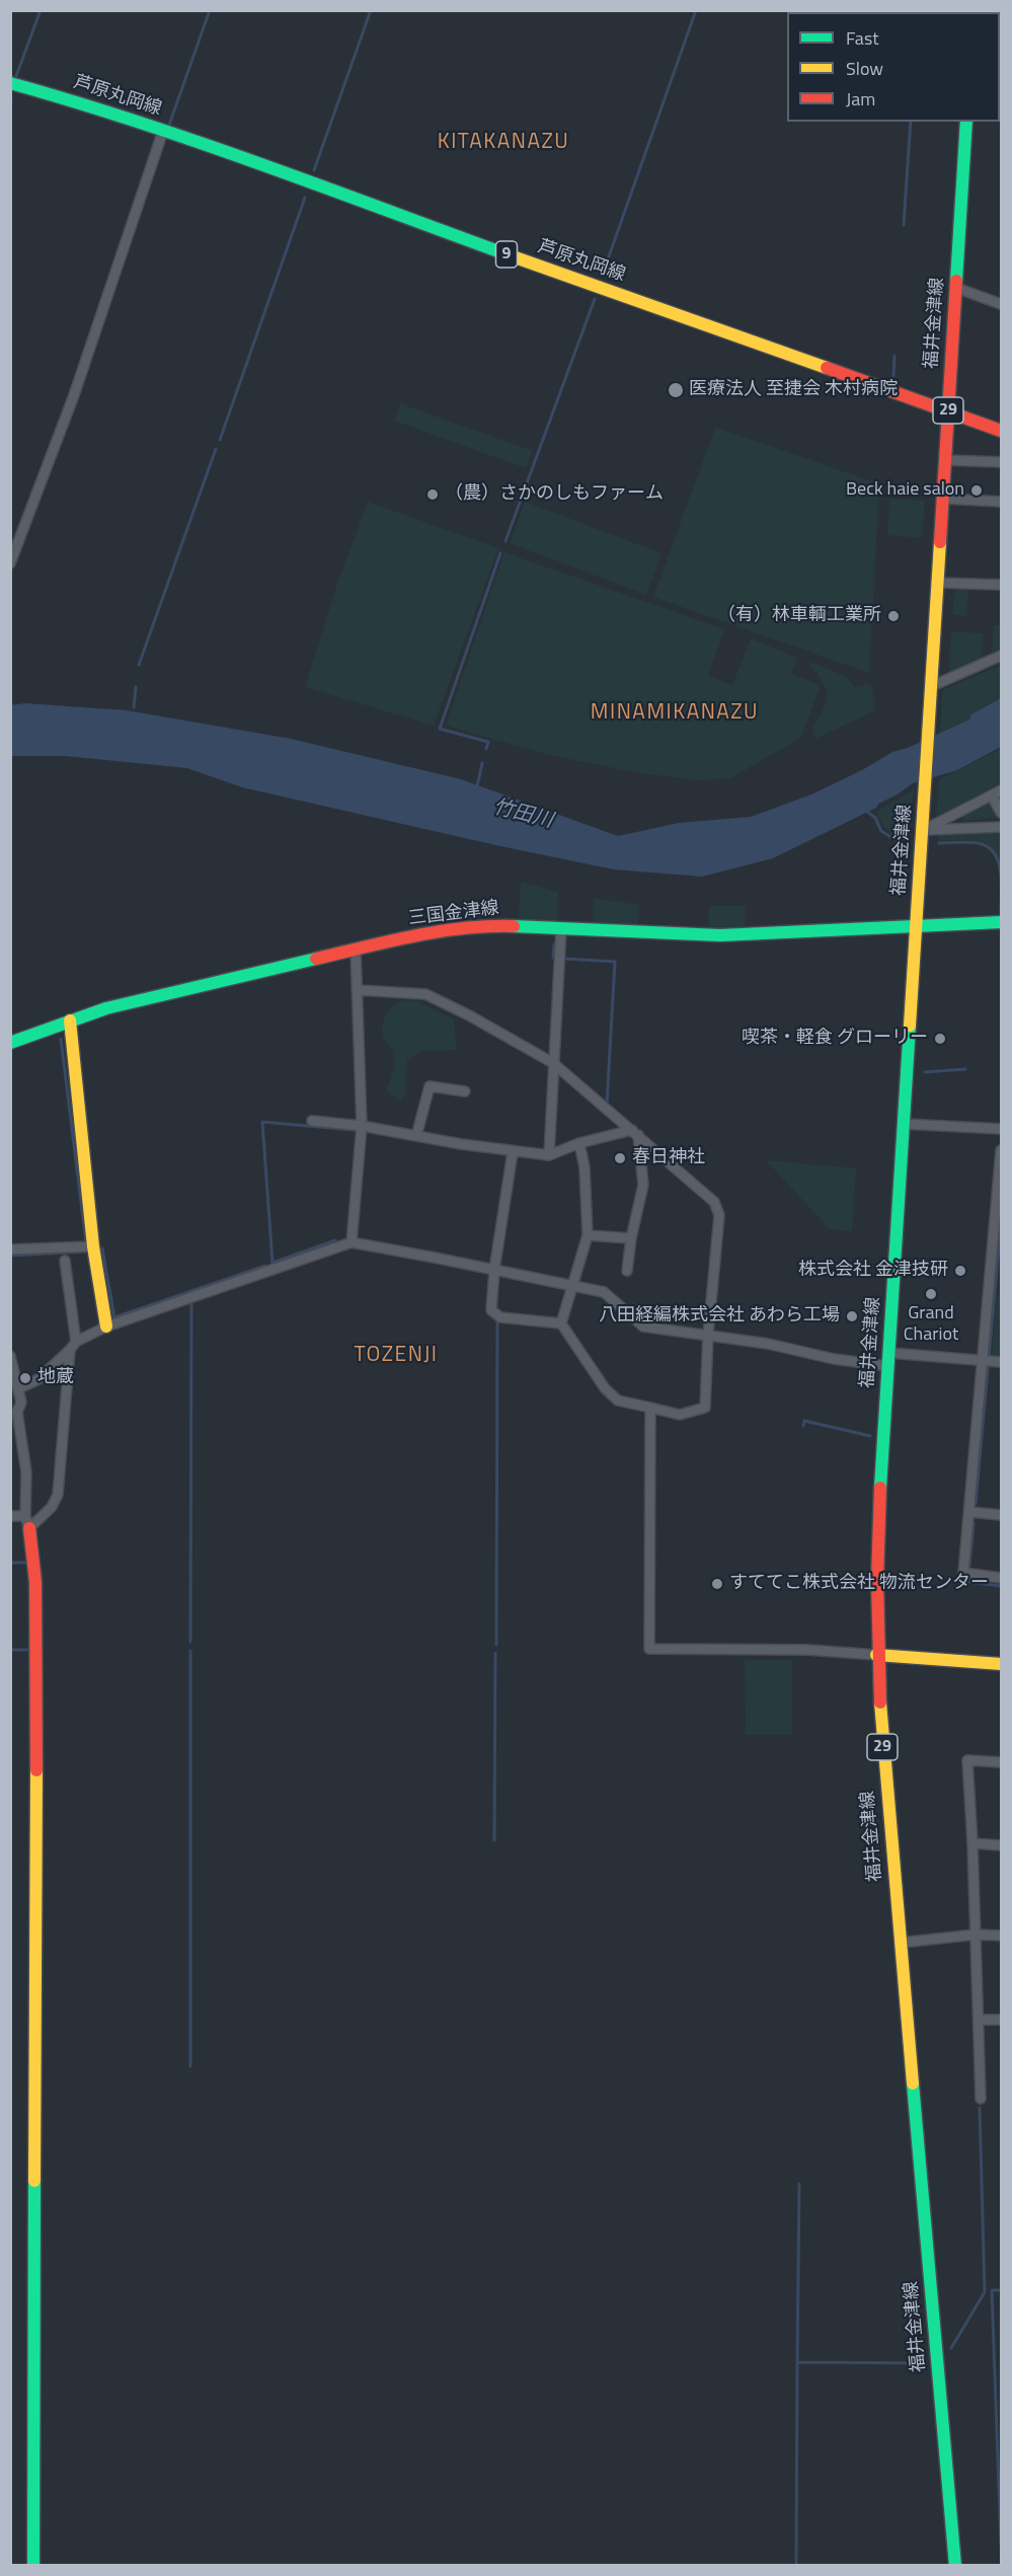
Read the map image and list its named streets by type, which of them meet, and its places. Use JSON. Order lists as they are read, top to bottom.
{
  "streets": {
    "main road": [
      "芦原丸岡線",
      "9",
      "福井金津線",
      "29",
      "三国金津線"
    ]
  },
  "crossings": [
    ["芦原丸岡線", "福井金津線"],
    ["福井金津線", "三国金津線"]
  ],
  "districts": ["KITAKANAZU", "MINAMIKANAZU", "TOZENJI"],
  "water": ["竹田川"],
  "places": [
    "医療法人 至捷会 木村病院",
    "Beck haie salon",
    "（農）さかのしもファーム",
    "（有）林車輌工業所",
    "喫茶・軽食 グローリー",
    "春日神社",
    "株式会社 金津技研",
    "Grand Chariot",
    "八田経編株式会社 あわら工場",
    "地蔵",
    "すててこ株式会社 物流センター"
  ],
  "legend": ["Fast", "Slow", "Jam"]
}
